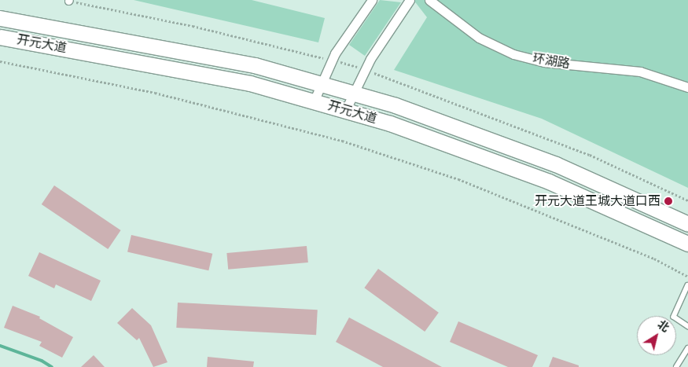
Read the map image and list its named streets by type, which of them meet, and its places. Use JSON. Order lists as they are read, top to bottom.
{
  "streets": {
    "main road": ["开元大道"],
    "street": ["环湖路"]
  },
  "places": ["开元大道王城大道口西"],
  "north": "top right"
}
